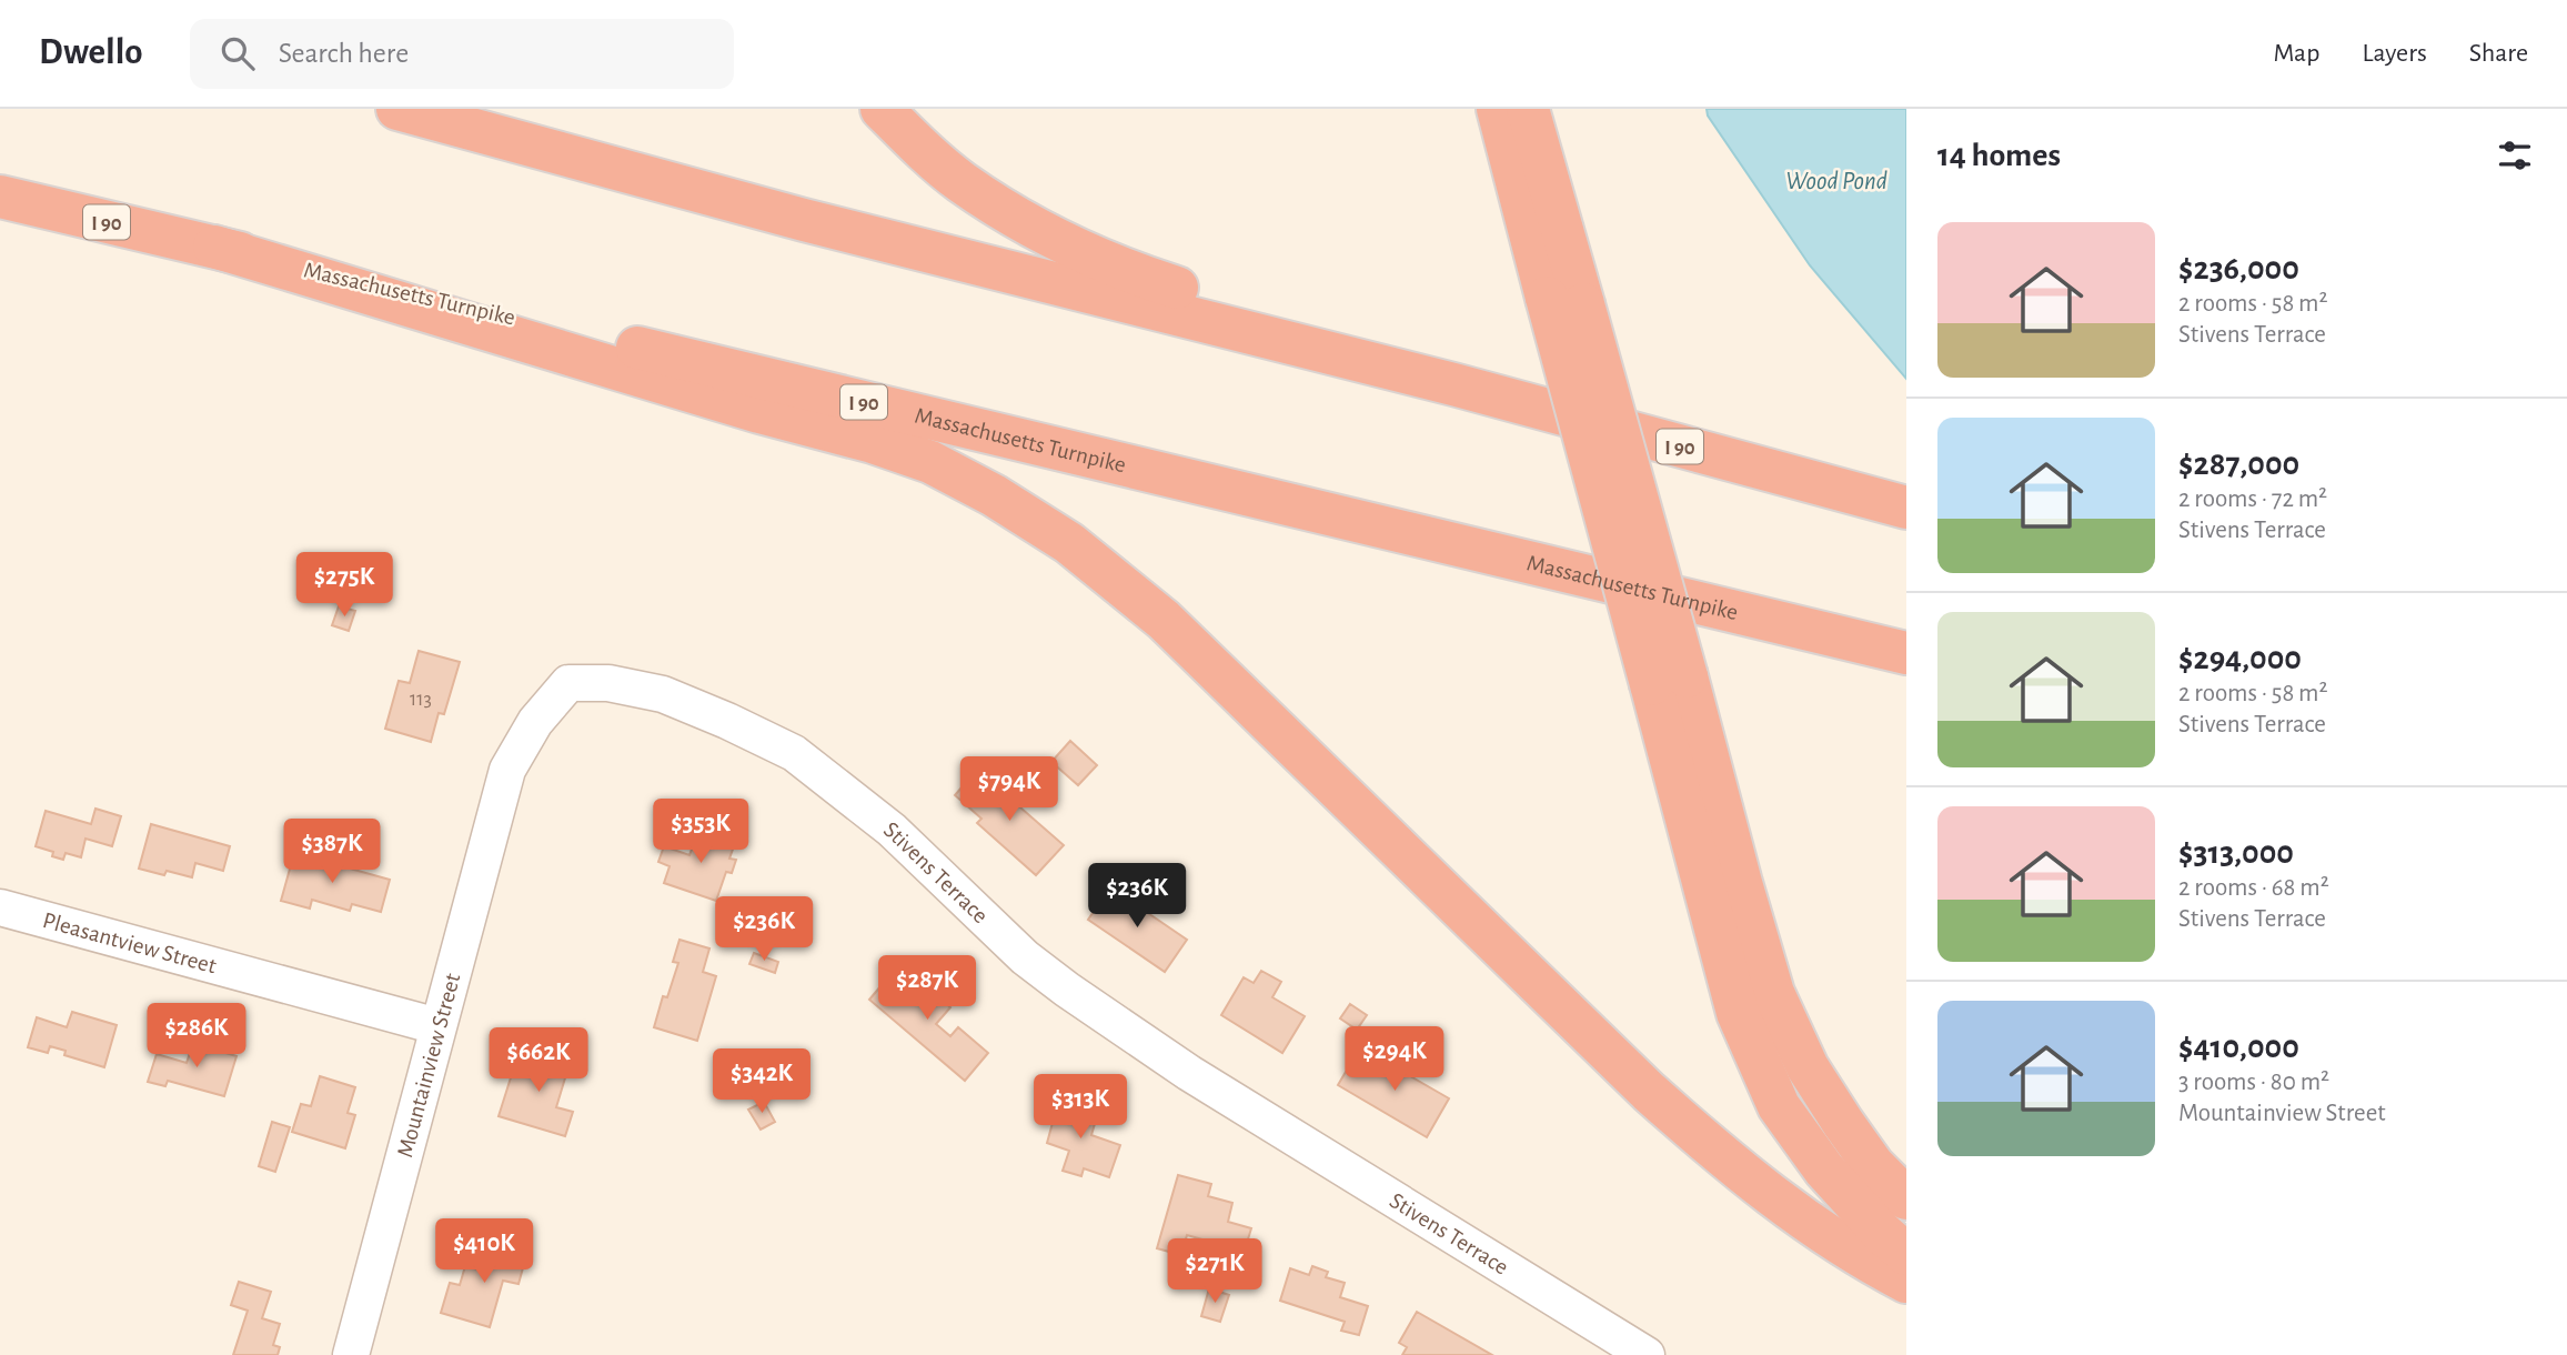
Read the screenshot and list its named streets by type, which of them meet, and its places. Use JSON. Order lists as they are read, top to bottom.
{
  "streets": {
    "highway": ["I 90", "Massachusetts Turnpike"],
    "street": ["Stivens Terrace", "Pleasantview Street", "Mountainview Street"]
  },
  "crossings": [
    ["Stivens Terrace", "Mountainview Street"],
    ["Pleasantview Street", "Mountainview Street"]
  ],
  "water": ["Wood Pond"],
  "house_numbers": ["113"],
  "page": {
    "header": "Dwello",
    "search": "Search here",
    "nav": ["Map", "Layers", "Share"],
    "heading": "14 homes",
    "list": [
      {
        "name": "$236,000",
        "note": "2 rooms · 58 m² · Stivens Terrace"
      },
      {
        "name": "$287,000",
        "note": "2 rooms · 72 m² · Stivens Terrace"
      },
      {
        "name": "$294,000",
        "note": "2 rooms · 58 m² · Stivens Terrace"
      },
      {
        "name": "$313,000",
        "note": "2 rooms · 68 m² · Stivens Terrace"
      },
      {
        "name": "$410,000",
        "note": "3 rooms · 80 m² · Mountainview Street"
      }
    ],
    "price": [
      "$275K",
      "$794K",
      "$353K",
      "$387K",
      "$236K",
      "$236K",
      "$287K",
      "$286K",
      "$294K",
      "$662K",
      "$342K",
      "$313K",
      "$410K",
      "$271K"
    ]
  }
}
